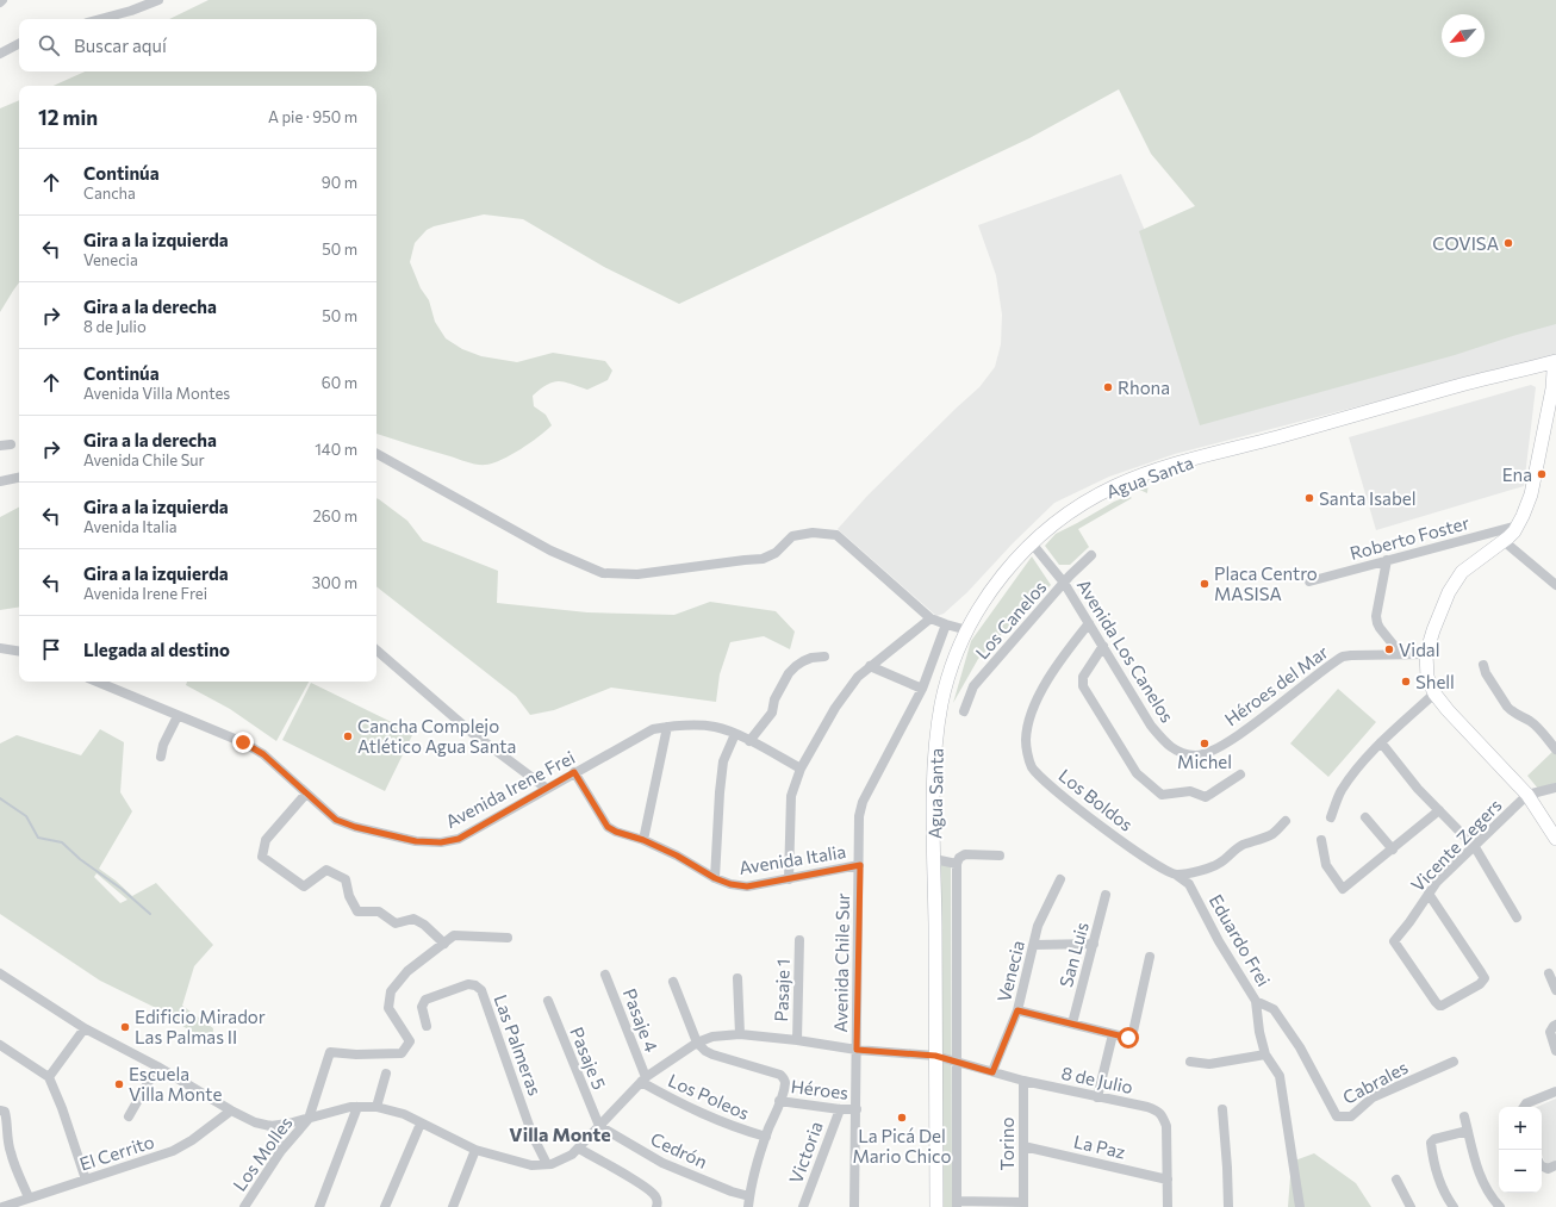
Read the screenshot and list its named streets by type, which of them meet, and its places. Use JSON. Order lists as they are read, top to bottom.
{
  "streets": {
    "main road": ["Agua Santa"],
    "street": [
      "Roberto Foster",
      "Los Canelos",
      "Avenida Los Canelos",
      "Héroes del Mar",
      "Avenida Irene Frei",
      "Los Boldos",
      "Vicente Zegers",
      "Avenida Italia",
      "Eduardo Frei",
      "San Luis",
      "Avenida Chile Sur",
      "Venecia",
      "Pasaje 1",
      "Pasaje 4",
      "Las Palmeras",
      "Pasaje 5",
      "8 de Julio",
      "Cabrales",
      "Héroes",
      "Los Poleos",
      "Torino",
      "La Paz",
      "Cedrón",
      "El Cerrito",
      "Victoria",
      "Los Molles"
    ]
  },
  "crossings": [
    ["Agua Santa", "Avenida Los Canelos"],
    ["Agua Santa", "8 de Julio"],
    ["Los Canelos", "Avenida Los Canelos"],
    ["Avenida Los Canelos", "Héroes del Mar"],
    ["Avenida Los Canelos", "Los Boldos"],
    ["Avenida Irene Frei", "Avenida Italia"],
    ["Los Boldos", "Eduardo Frei"],
    ["Avenida Italia", "Avenida Chile Sur"],
    ["Eduardo Frei", "Cabrales"],
    ["Avenida Chile Sur", "8 de Julio"],
    ["Avenida Chile Sur", "Héroes"],
    ["Venecia", "8 de Julio"],
    ["Pasaje 1", "8 de Julio"],
    ["Pasaje 4", "8 de Julio"],
    ["Pasaje 4", "Los Poleos"],
    ["Las Palmeras", "8 de Julio"],
    ["Pasaje 5", "8 de Julio"],
    ["Pasaje 5", "Cedrón"],
    ["8 de Julio", "Los Poleos"],
    ["8 de Julio", "Torino"],
    ["8 de Julio", "La Paz"],
    ["8 de Julio", "Cedrón"],
    ["Héroes", "Victoria"],
    ["Torino", "La Paz"]
  ],
  "districts": ["Villa Monte"],
  "places": [
    "COVISA",
    "Rhona",
    "Ena",
    "Santa Isabel",
    "Placa Centro MASISA",
    "Vidal",
    "Shell",
    "Cancha Complejo Atlético Agua Santa",
    "Michel",
    "Edificio Mirador Las Palmas II",
    "Escuela Villa Monte",
    "La Picá Del Mario Chico"
  ],
  "north": "bottom left",
  "page": {
    "search": "Buscar aquí",
    "heading": ["12 min", "A pie · 950 m"],
    "list": [
      ["Continúa", "Cancha", "90 m"],
      ["Gira a la izquierda", "Venecia", "50 m"],
      ["Gira a la derecha", "8 de Julio", "50 m"],
      ["Continúa", "Avenida Villa Montes", "60 m"],
      ["Gira a la derecha", "Avenida Chile Sur", "140 m"],
      ["Gira a la izquierda", "Avenida Italia", "260 m"],
      ["Gira a la izquierda", "Avenida Irene Frei", "300 m"],
      "Llegada al destino"
    ],
    "map_buttons": ["+", "−"]
  }
}
